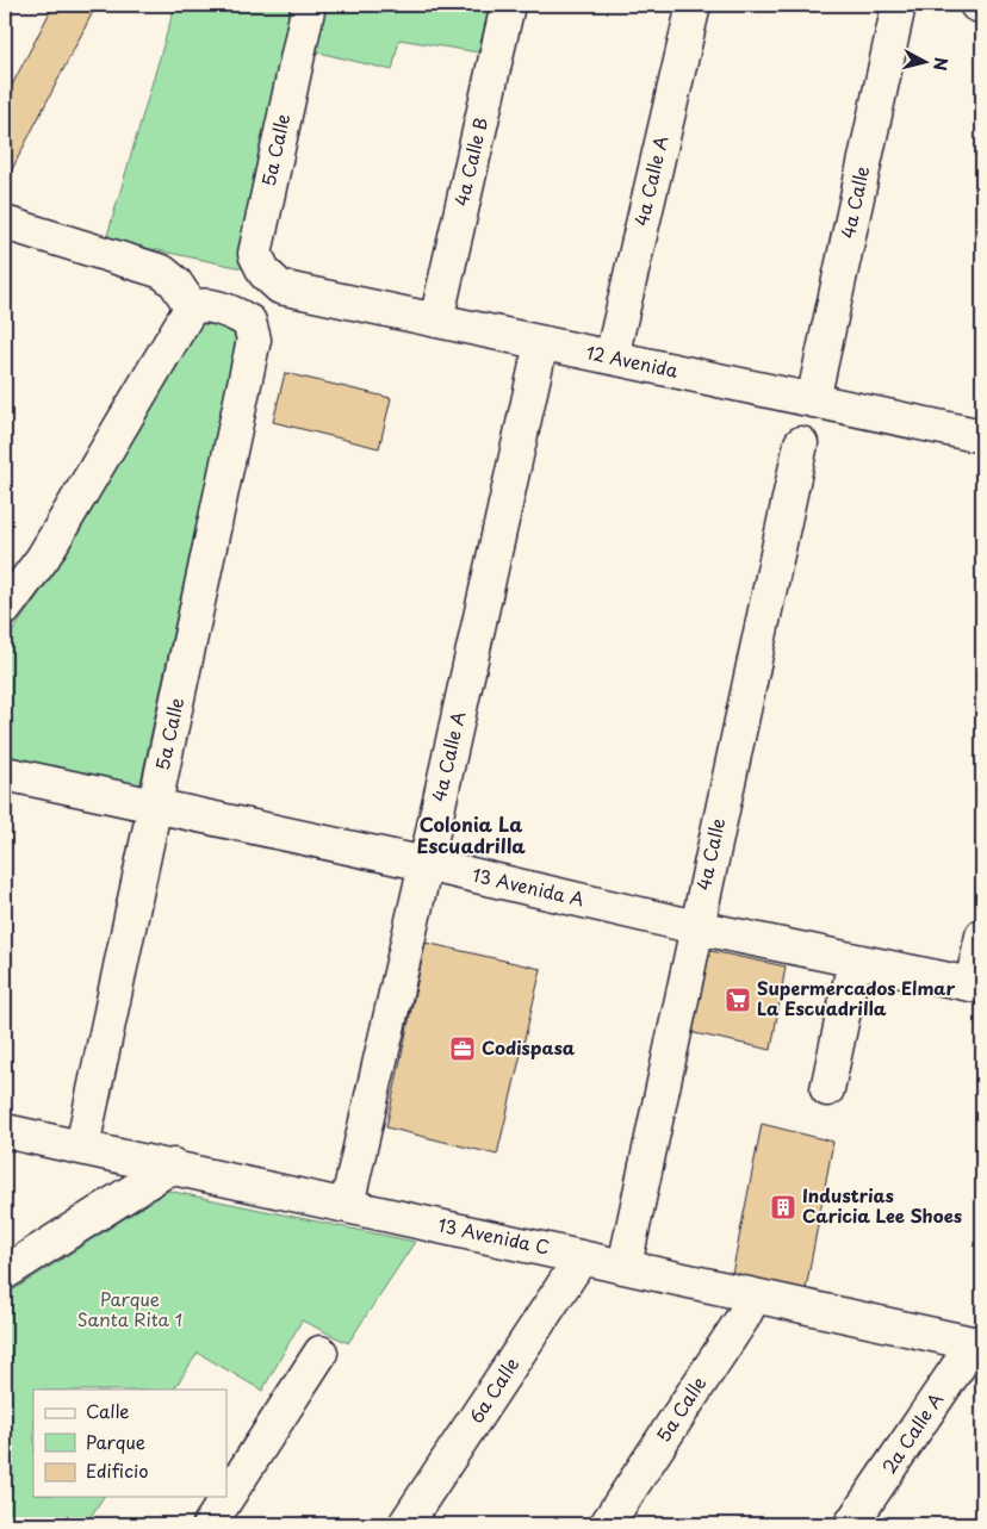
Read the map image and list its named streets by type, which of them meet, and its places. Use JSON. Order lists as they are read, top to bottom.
{
  "streets": {
    "street": [
      "5a Calle",
      "4a Calle B",
      "4a Calle A",
      "4a Calle",
      "12 Avenida",
      "13 Avenida A",
      "13 Avenida C",
      "6a Calle",
      "2a Calle A"
    ]
  },
  "crossings": [
    ["5a Calle", "12 Avenida"],
    ["5a Calle", "13 Avenida A"],
    ["5a Calle", "13 Avenida C"],
    ["4a Calle B", "12 Avenida"],
    ["4a Calle A", "12 Avenida"],
    ["4a Calle A", "13 Avenida A"],
    ["4a Calle A", "13 Avenida C"],
    ["4a Calle", "12 Avenida"],
    ["4a Calle", "13 Avenida A"],
    ["4a Calle", "13 Avenida C"],
    ["13 Avenida C", "6a Calle"],
    ["13 Avenida C", "2a Calle A"]
  ],
  "districts": ["Colonia La Escuadrilla"],
  "parks": ["Parque Santa Rita 1"],
  "places": {
    "supermarket": ["Supermercados Elmar La Escuadrilla"],
    "office": ["Codispasa"],
    "building": ["Industrias Caricia Lee Shoes"]
  },
  "legend": ["Calle", "Parque", "Edificio"],
  "north": "right"
}
